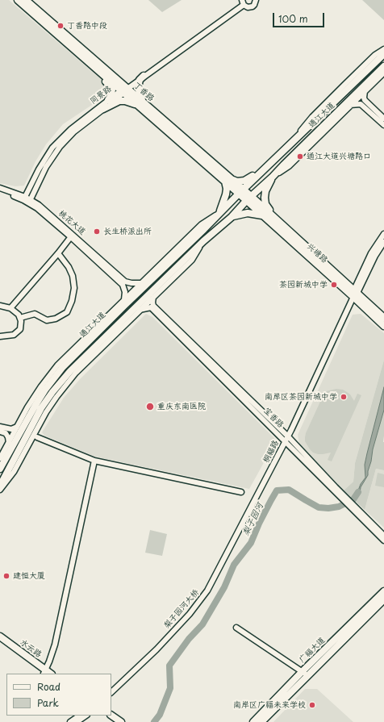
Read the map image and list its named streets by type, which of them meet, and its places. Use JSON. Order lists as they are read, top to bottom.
{
  "streets": {
    "main road": [
      "丁香路",
      "通江大道",
      "兴塘路",
      "水云路",
      "广福大道"
    ],
    "street": [
      "同景路",
      "桃花大道",
      "宝香路",
      "桐福路",
      "梨子园河大桥"
    ]
  },
  "crossings": [
    ["丁香路", "同景路"],
    ["丁香路", "通江大道"],
    ["丁香路", "兴塘路"],
    ["同景路", "桃花大道"],
    ["通江大道", "兴塘路"],
    ["兴塘路", "桐福路"],
    ["宝香路", "桐福路"],
    ["桐福路", "梨子园河大桥"]
  ],
  "water": ["梨子园河"],
  "places": [
    "丁香路中段",
    "通江大道兴塘路口",
    "长生桥派出所",
    "茶园新城中学",
    "南岸区茶园新城中学",
    "重庆东南医院",
    "建恒大厦",
    "南岸区广福未来学校"
  ],
  "legend": ["Road", "Park"],
  "scale_bar": "100 m"
}
